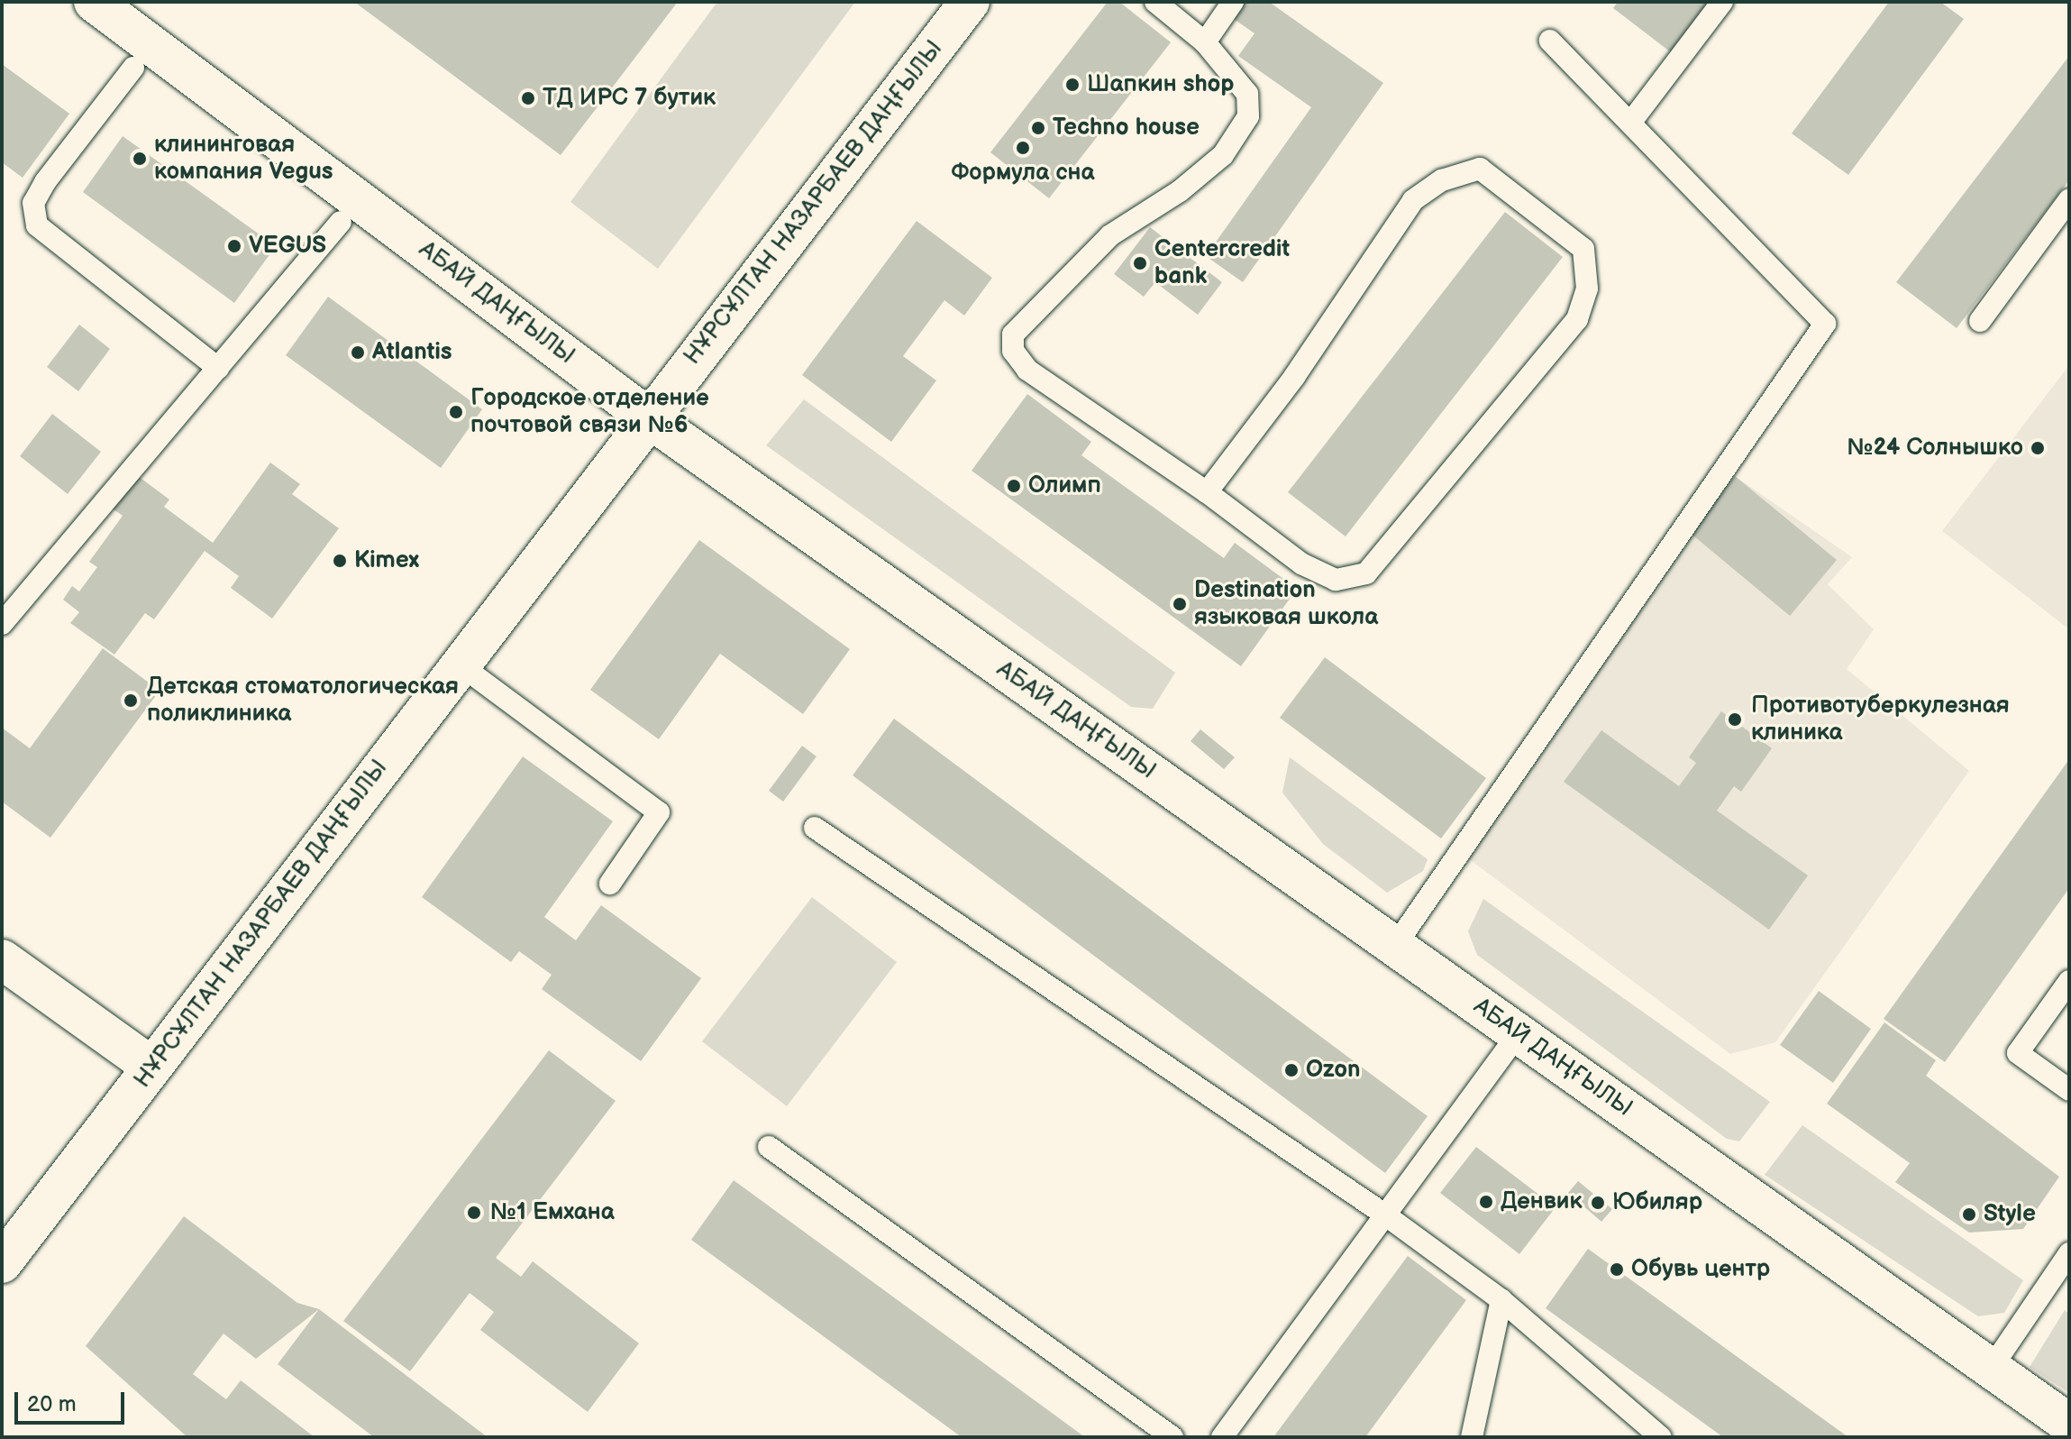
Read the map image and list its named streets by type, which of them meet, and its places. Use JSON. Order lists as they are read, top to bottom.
{
  "streets": {
    "main road": ["НҰРСҰЛТАН НАЗАРБАЕВ ДАҢҒЫЛЫ", "АБАЙ ДАҢҒЫЛЫ"]
  },
  "crossings": [
    ["НҰРСҰЛТАН НАЗАРБАЕВ ДАҢҒЫЛЫ", "АБАЙ ДАҢҒЫЛЫ"]
  ],
  "places": [
    "Шапкин shop",
    "ТД ИРС 7 бутик",
    "Techno house",
    "Формула сна",
    "клининговая компания Vegus",
    "VEGUS",
    "Centercredit bank",
    "Atlantis",
    "Городское отделение почтовой связи №6",
    "№24 Солнышко",
    "Олимп",
    "Kimex",
    "Destination языковая школа",
    "Детская стоматологическая поликлиника",
    "Противотуберкулезная клиника",
    "Ozon",
    "Денвик",
    "Юбиляр",
    "№1 Емхана",
    "Style",
    "Обувь центр"
  ],
  "scale_bar": "20 m"
}
